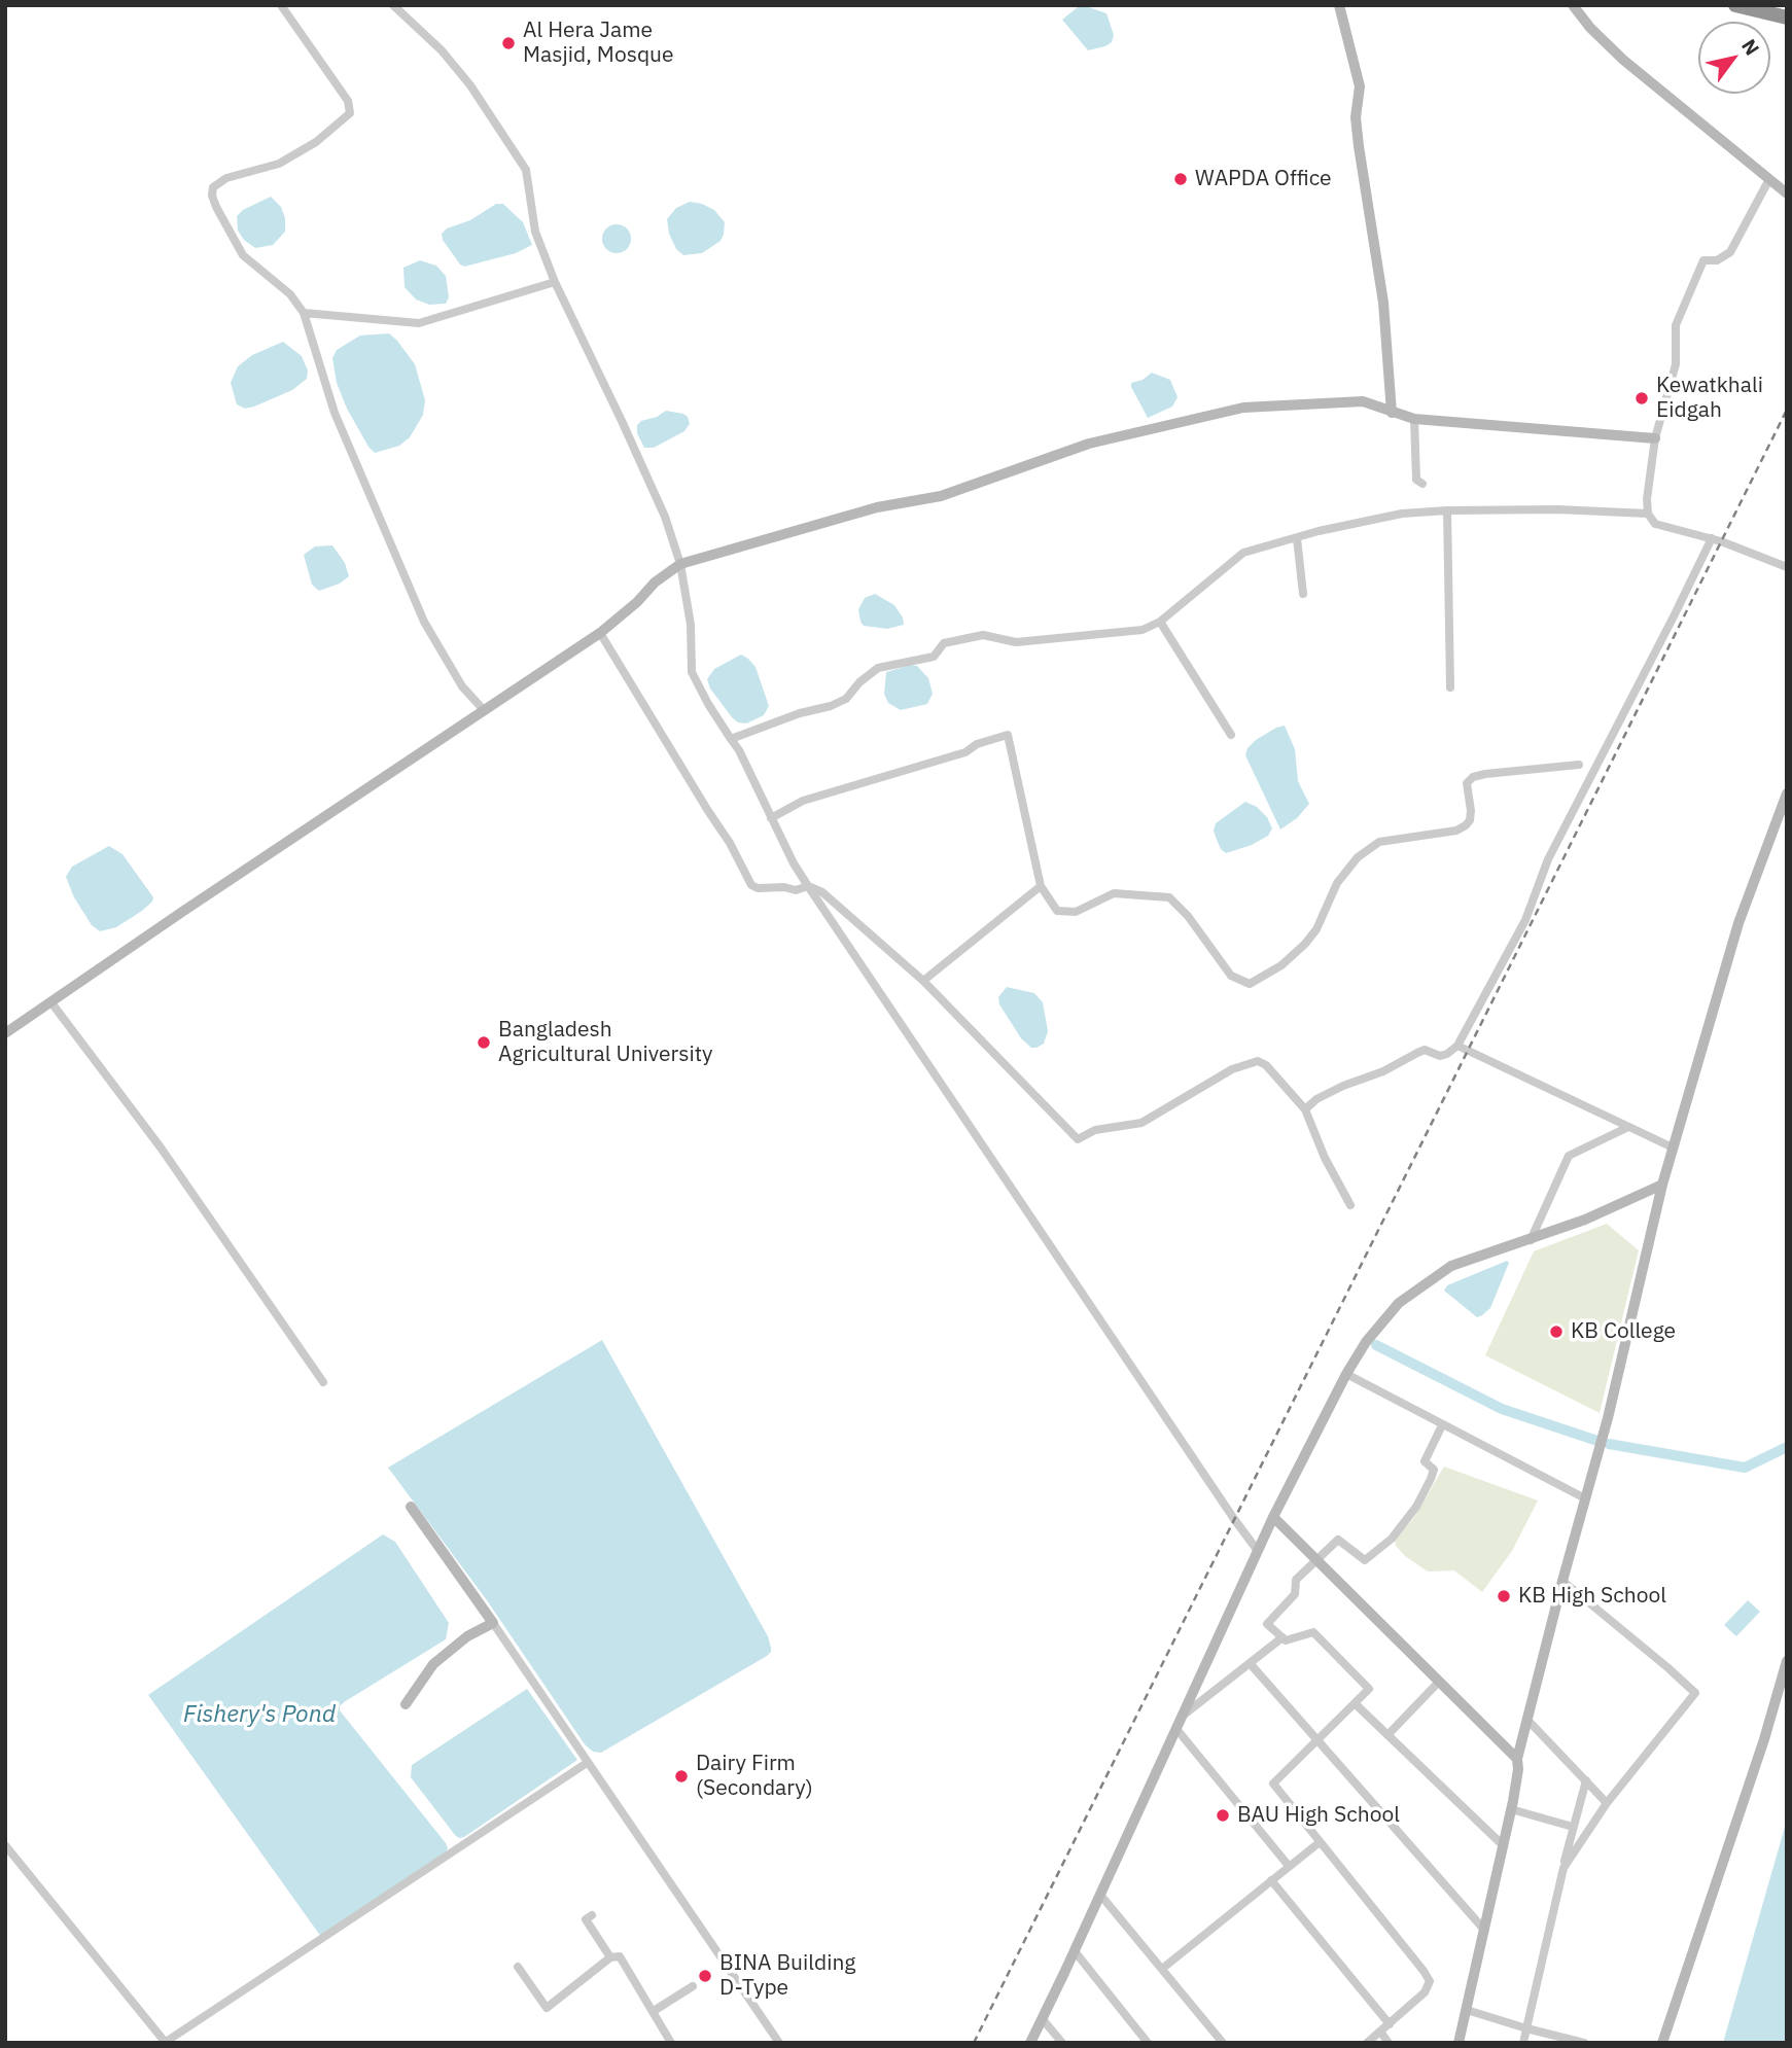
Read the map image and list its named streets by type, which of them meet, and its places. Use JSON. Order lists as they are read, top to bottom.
{
  "water": ["Fishery's Pond"],
  "places": [
    "Al Hera Jame Masjid, Mosque",
    "WAPDA Office",
    "Kewatkhali Eidgah",
    "Bangladesh Agricultural University",
    "KB College",
    "KB High School",
    "Dairy Firm (Secondary)",
    "BAU High School",
    "BINA Building D-Type"
  ],
  "north": "top right"
}
